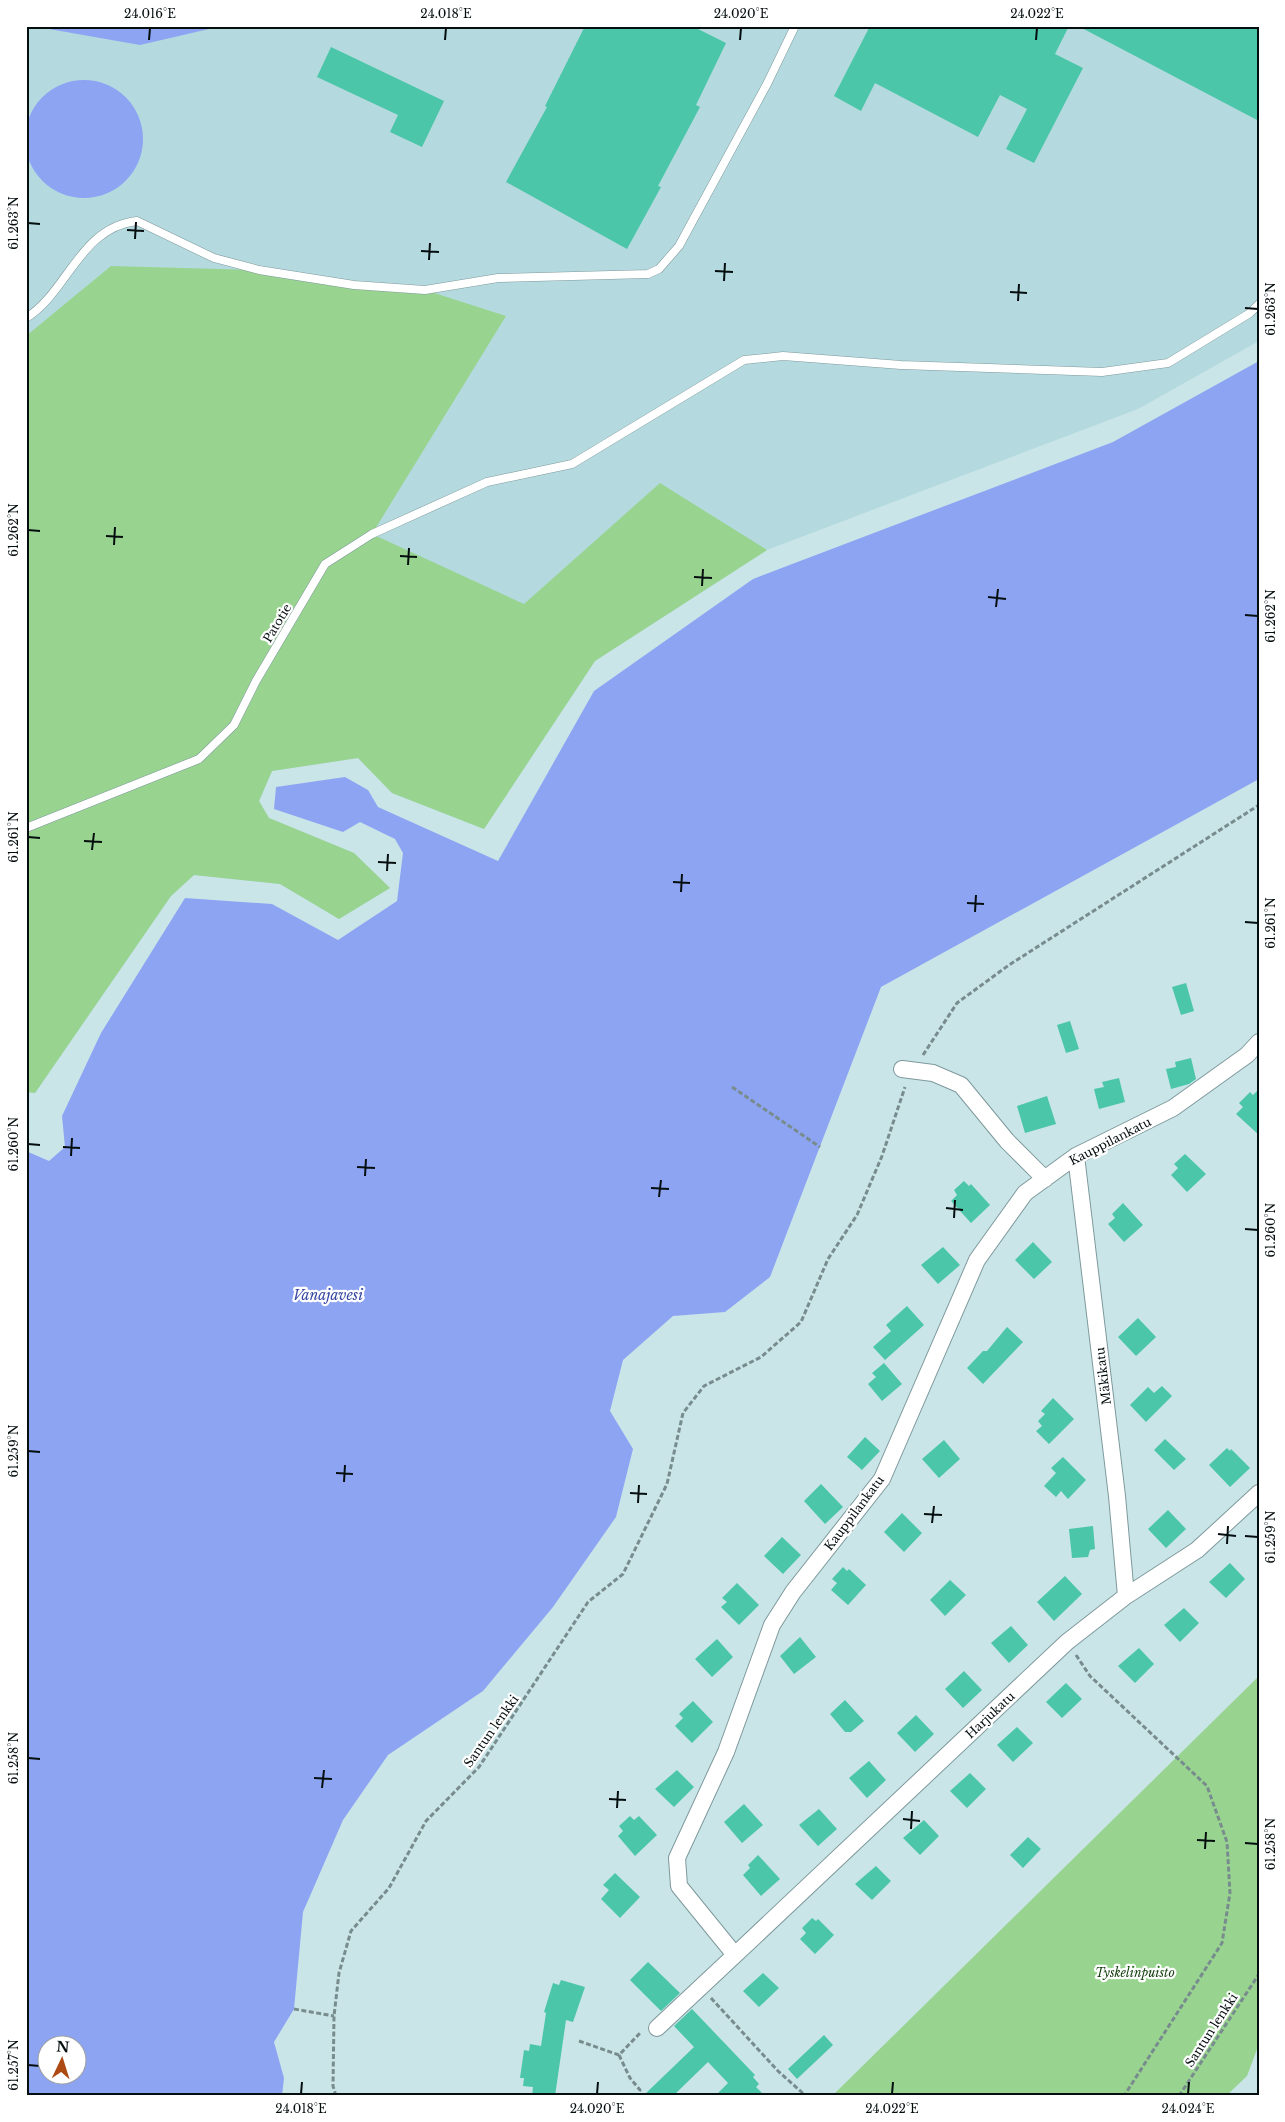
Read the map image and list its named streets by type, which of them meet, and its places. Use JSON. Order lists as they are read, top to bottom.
{
  "streets": {
    "street": ["Kauppilankatu", "Mäkikatu", "Harjukatu"],
    "lane": ["Patotie"],
    "path": ["Santun lenkki"]
  },
  "crossings": [
    ["Kauppilankatu", "Mäkikatu"],
    ["Kauppilankatu", "Harjukatu"],
    ["Mäkikatu", "Harjukatu"]
  ],
  "water": ["Vanajavesi"],
  "parks": ["Tyskelinpuisto"],
  "north": "top",
  "coordinates": [
    "24.016°E",
    "24.018°E",
    "24.020°E",
    "24.022°E",
    "61.263°N",
    "61.262°N",
    "61.261°N",
    "61.260°N",
    "61.259°N",
    "61.258°N",
    "61.257°N",
    "24.024°E"
  ]
}
